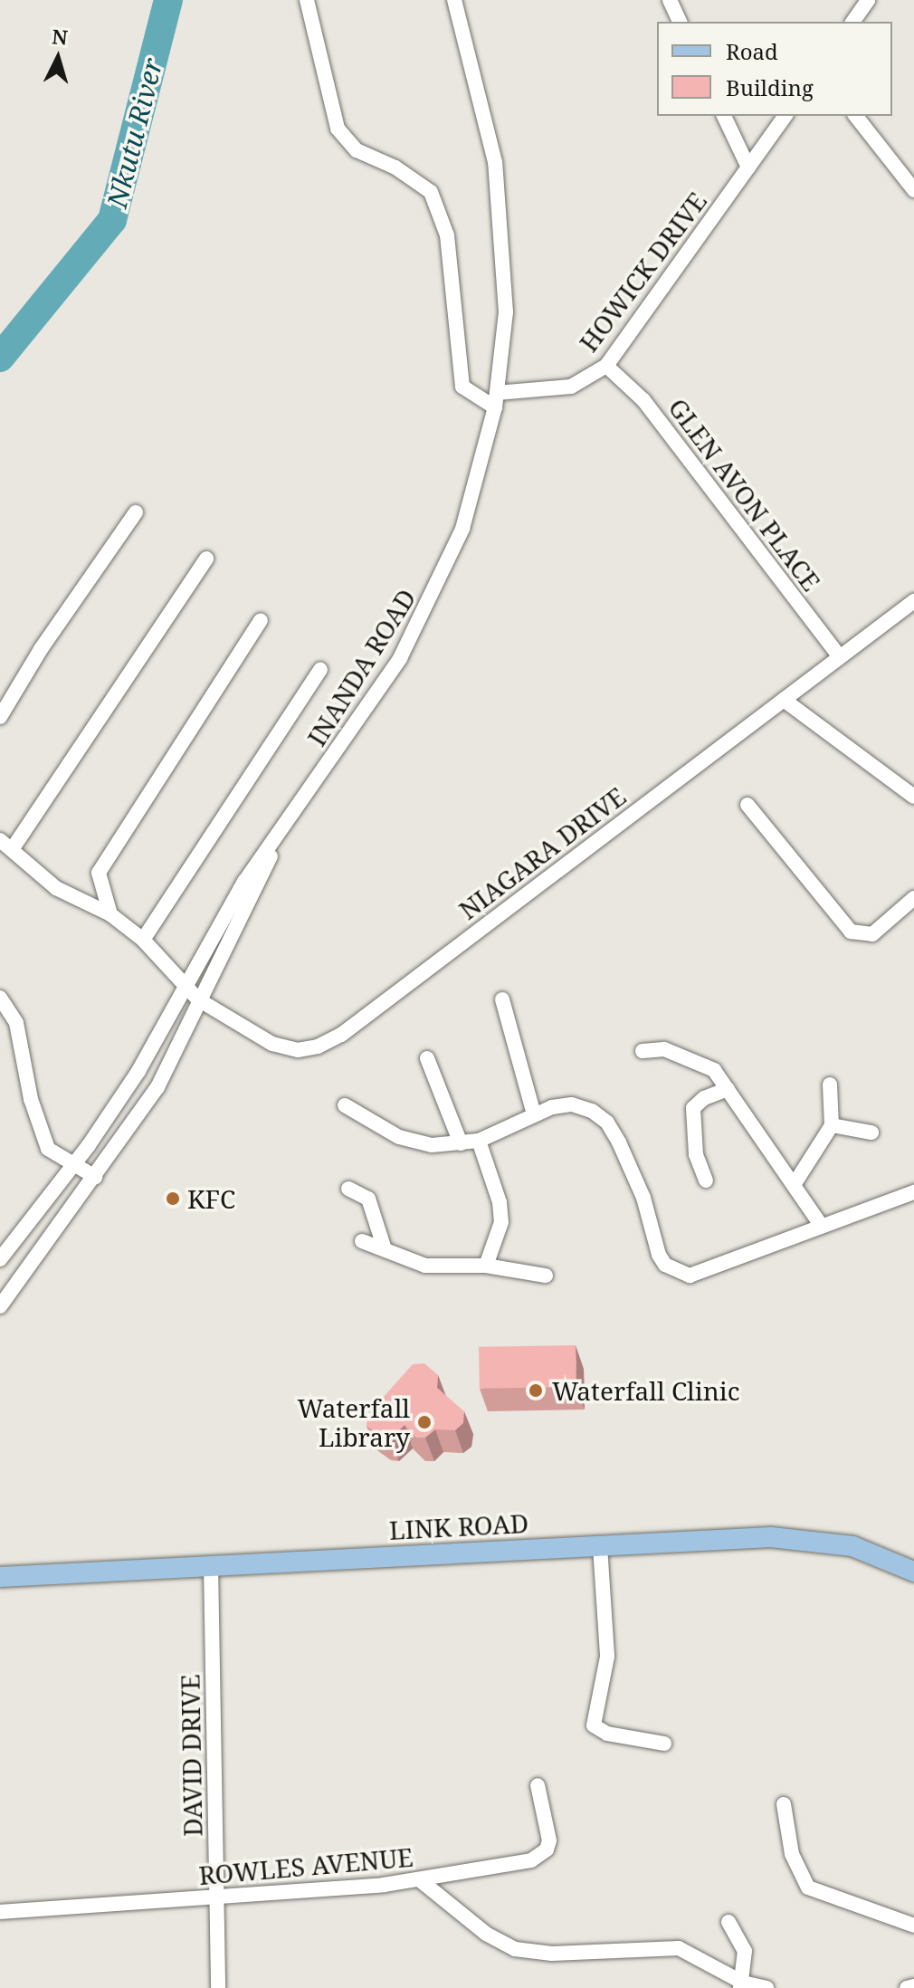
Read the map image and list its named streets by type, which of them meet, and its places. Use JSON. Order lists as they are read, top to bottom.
{
  "streets": {
    "main road": ["LINK ROAD"],
    "street": [
      "HOWICK DRIVE",
      "GLEN AVON PLACE",
      "INANDA ROAD",
      "NIAGARA DRIVE",
      "DAVID DRIVE",
      "ROWLES AVENUE"
    ]
  },
  "crossings": [
    ["HOWICK DRIVE", "GLEN AVON PLACE"],
    ["HOWICK DRIVE", "INANDA ROAD"],
    ["GLEN AVON PLACE", "NIAGARA DRIVE"],
    ["INANDA ROAD", "NIAGARA DRIVE"],
    ["LINK ROAD", "DAVID DRIVE"],
    ["DAVID DRIVE", "ROWLES AVENUE"]
  ],
  "water": ["Nkutu River"],
  "places": ["KFC", "Waterfall Clinic", "Waterfall Library"],
  "legend": ["Road", "Building"],
  "north": "top"
}
